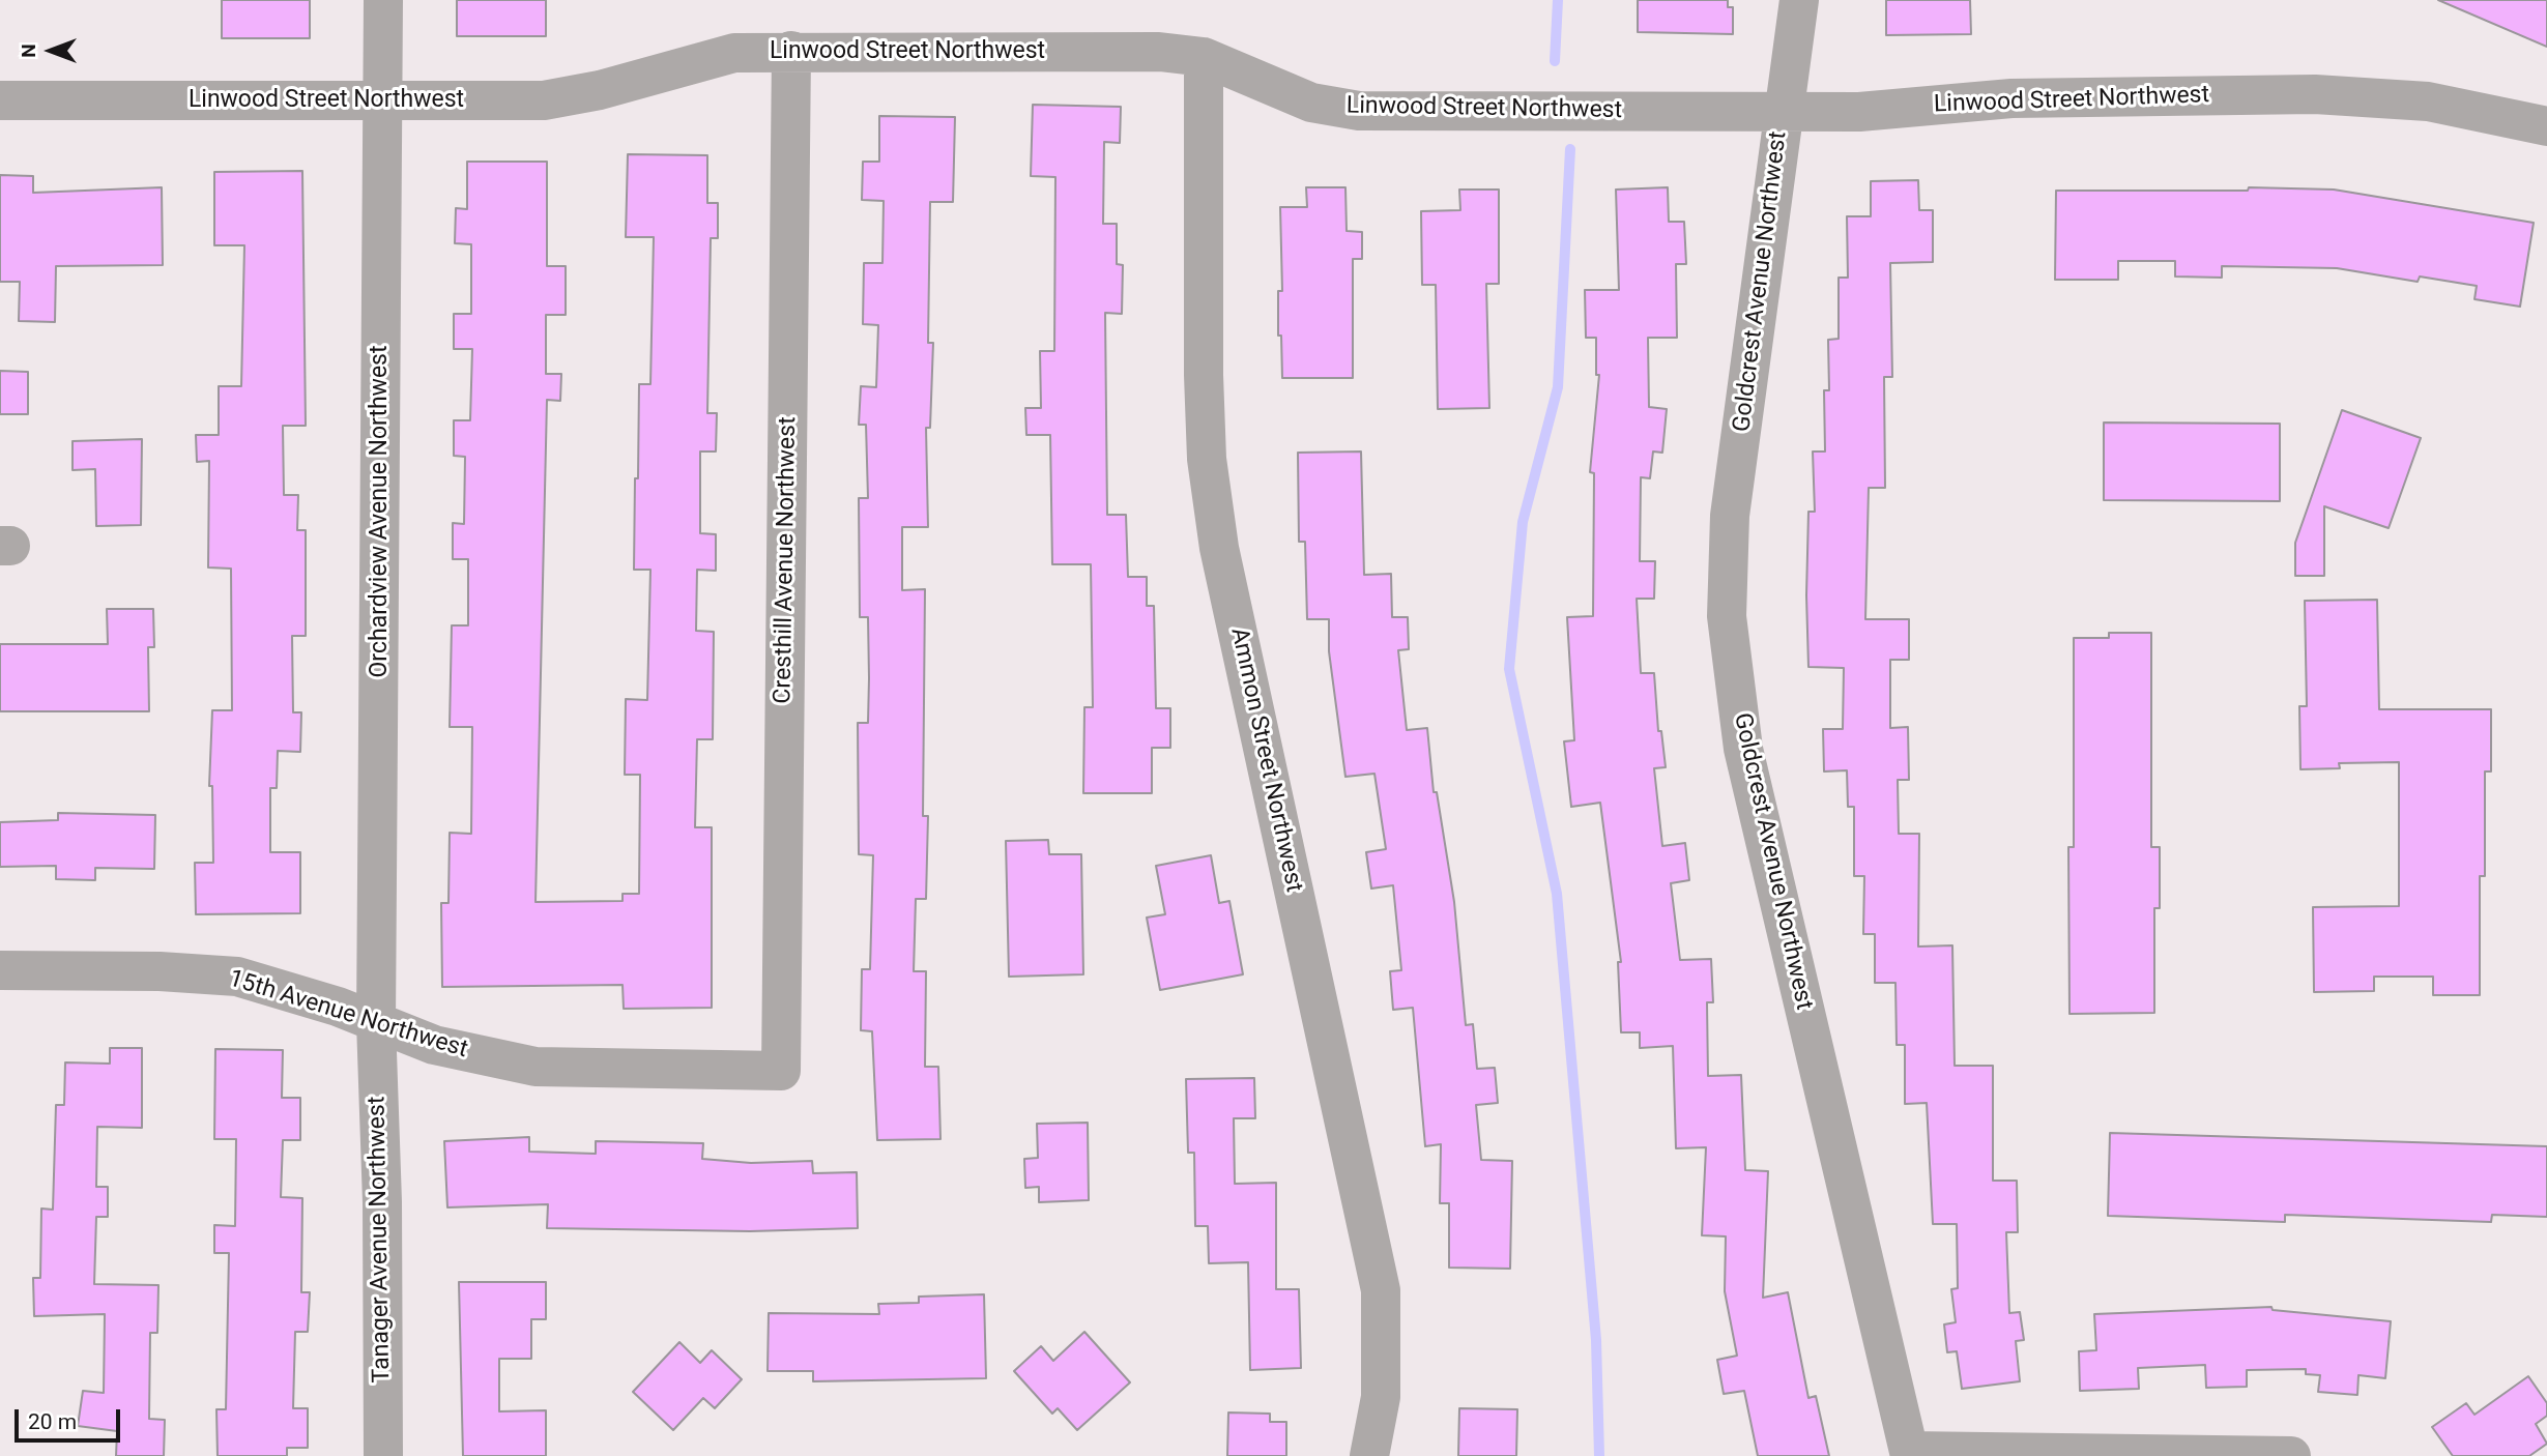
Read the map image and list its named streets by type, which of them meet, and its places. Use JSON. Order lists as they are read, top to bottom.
{
  "streets": {
    "street": [
      "Linwood Street Northwest",
      "Goldcrest Avenue Northwest",
      "Orchardview Avenue Northwest",
      "Cresthill Avenue Northwest",
      "Ammon Street Northwest",
      "15th Avenue Northwest",
      "Tanager Avenue Northwest"
    ]
  },
  "crossings": [
    ["Linwood Street Northwest", "Goldcrest Avenue Northwest"],
    ["Linwood Street Northwest", "Orchardview Avenue Northwest"],
    ["Linwood Street Northwest", "Cresthill Avenue Northwest"],
    ["Linwood Street Northwest", "Ammon Street Northwest"],
    ["Orchardview Avenue Northwest", "15th Avenue Northwest"],
    ["Orchardview Avenue Northwest", "Tanager Avenue Northwest"],
    ["Cresthill Avenue Northwest", "15th Avenue Northwest"],
    ["15th Avenue Northwest", "Tanager Avenue Northwest"]
  ],
  "scale_bar": "20 m",
  "north": "left"
}
